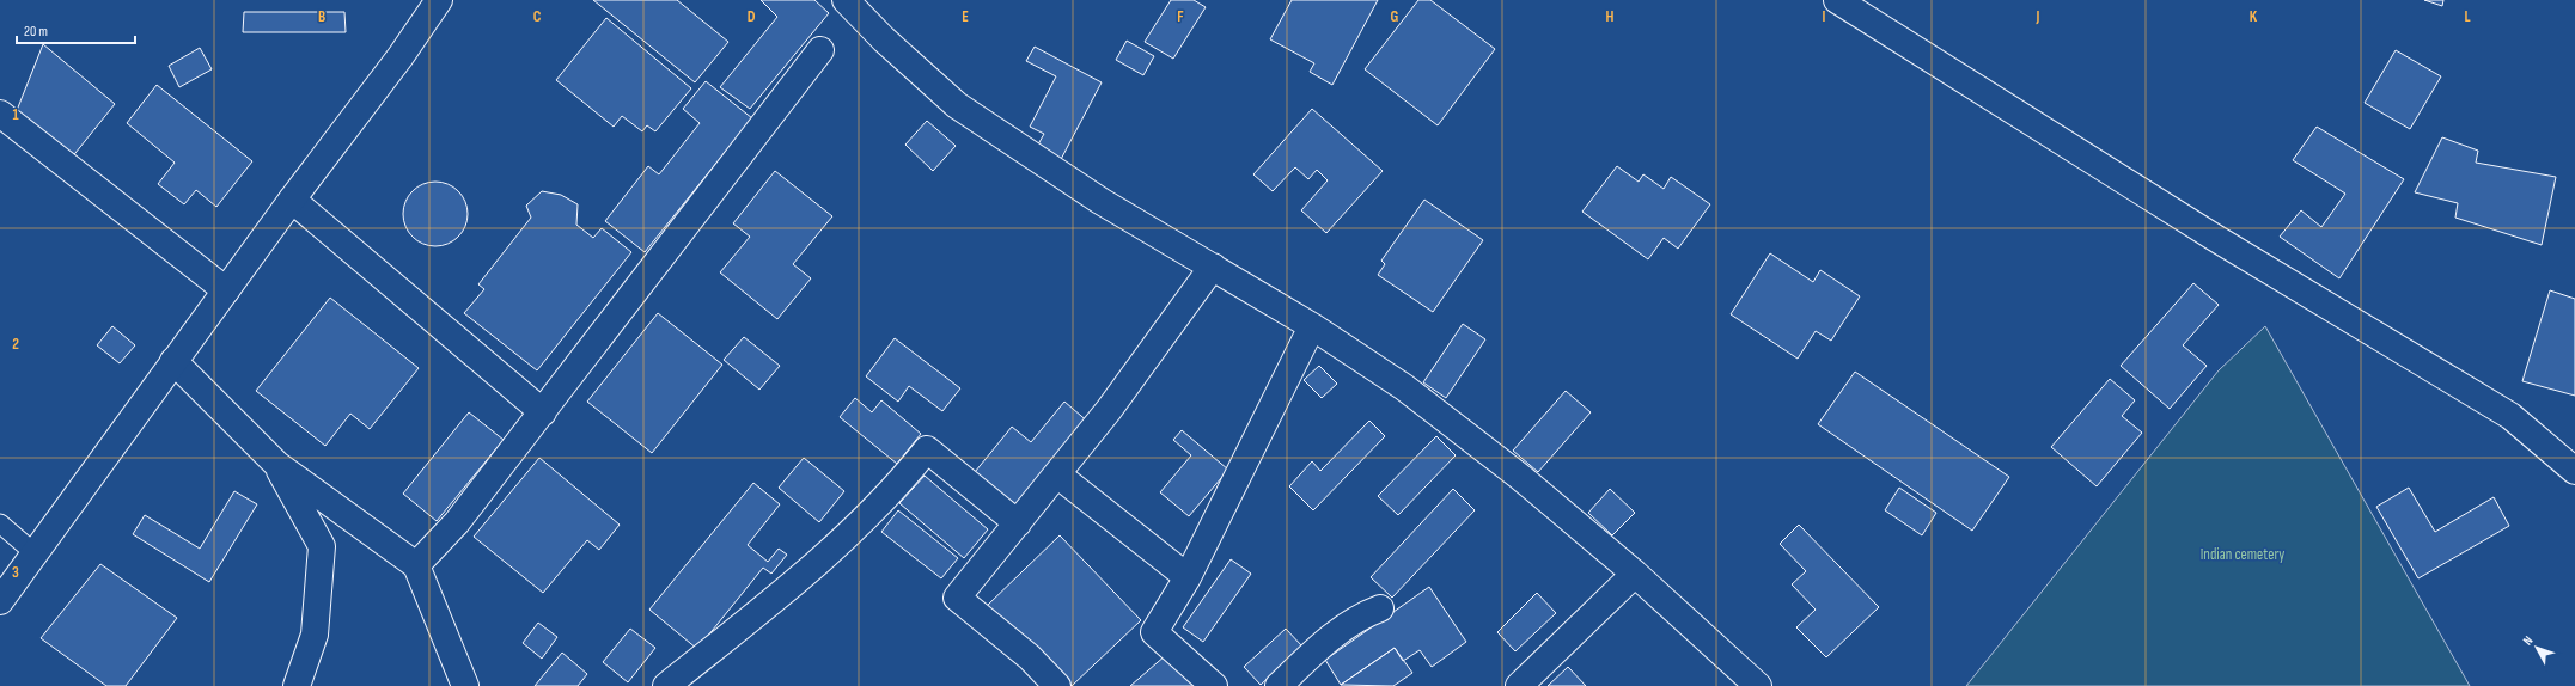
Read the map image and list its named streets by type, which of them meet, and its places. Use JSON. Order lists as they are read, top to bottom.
{
  "parks": ["Indian cemetery"],
  "scale_bar": "20 m",
  "north": "top left",
  "grid": {
    "columns": [
      "B",
      "C",
      "D",
      "E",
      "F",
      "G",
      "H",
      "I",
      "J",
      "K",
      "L"
    ],
    "rows": ["1", "2", "3"]
  }
}
